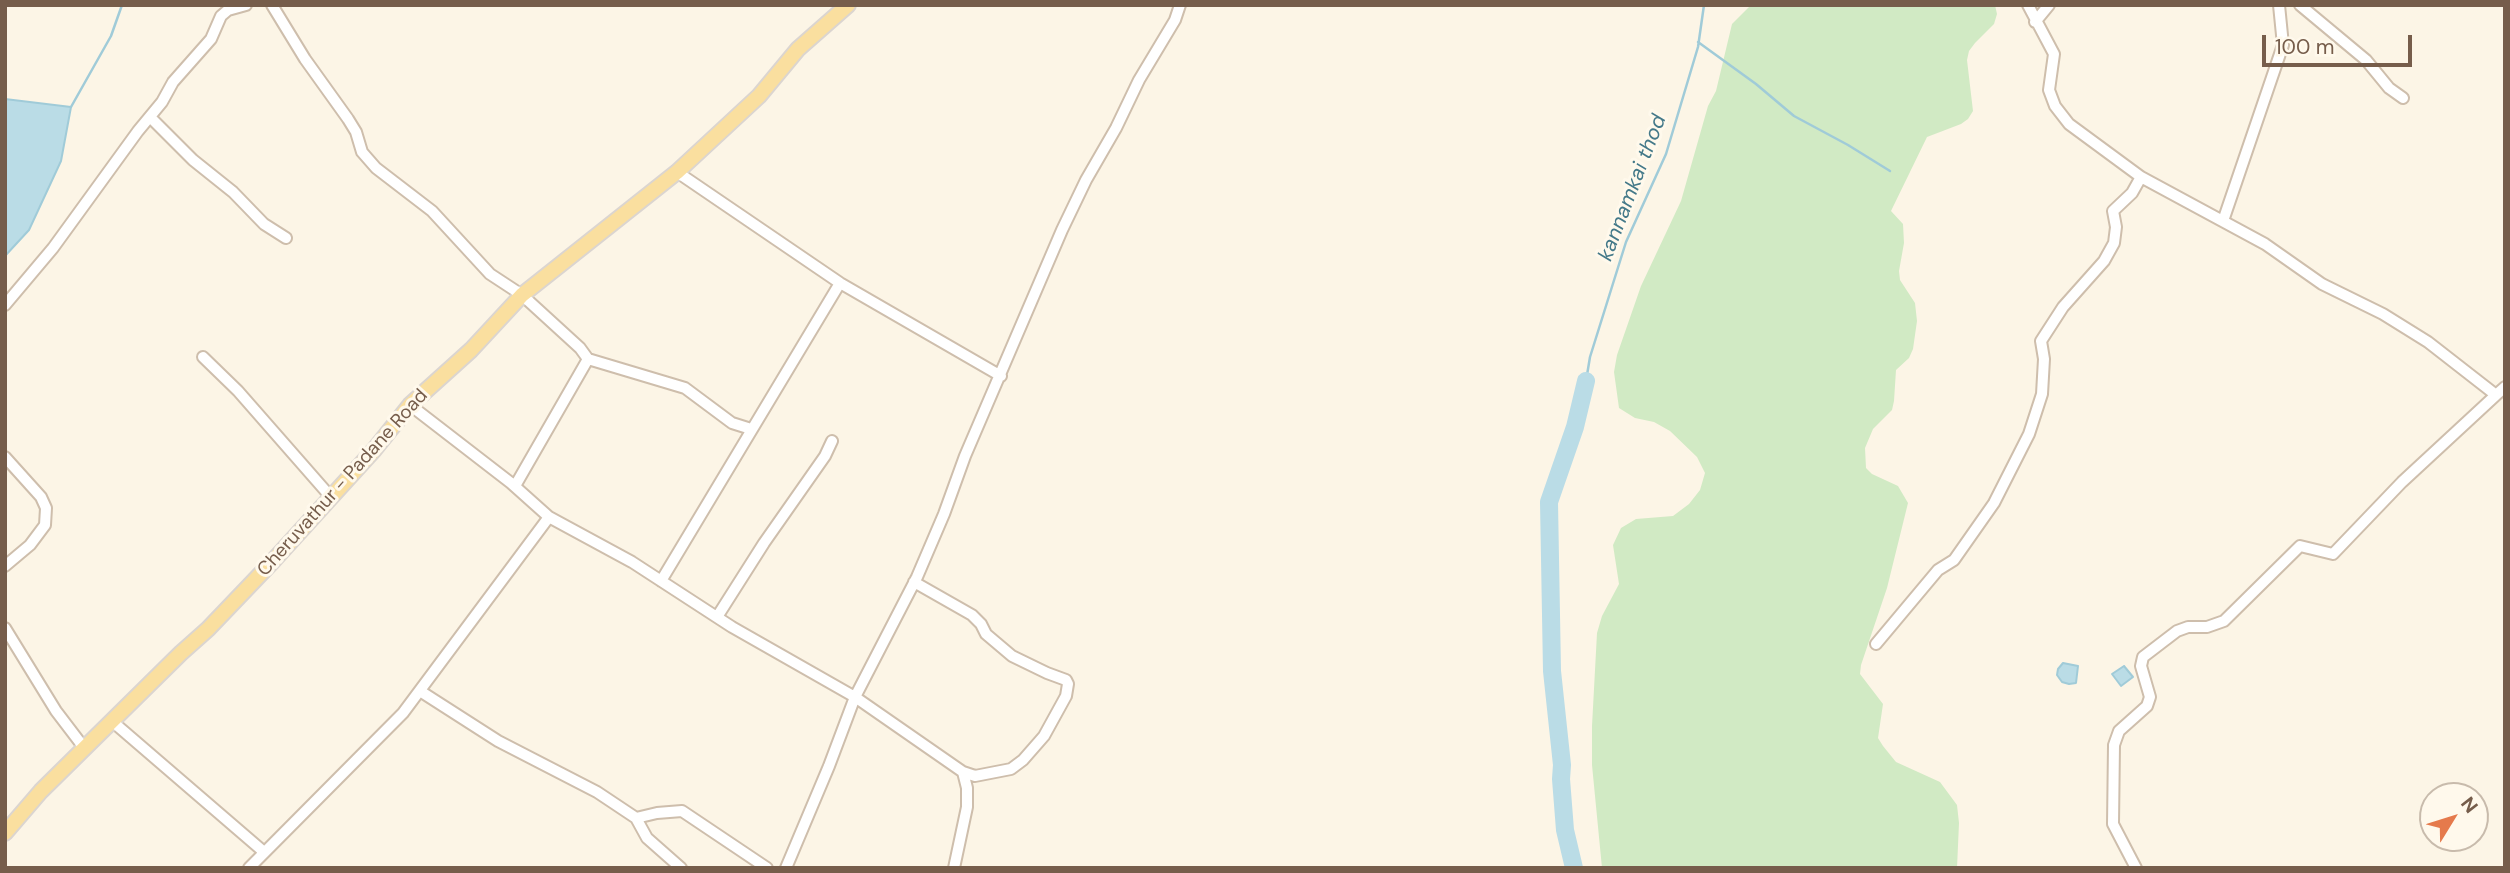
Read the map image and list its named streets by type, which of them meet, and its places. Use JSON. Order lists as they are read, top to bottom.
{
  "streets": {
    "main road": ["Cheruvathur - Padane Road"]
  },
  "water": ["kannamkai thod"],
  "scale_bar": "100 m",
  "north": "top right"
}
